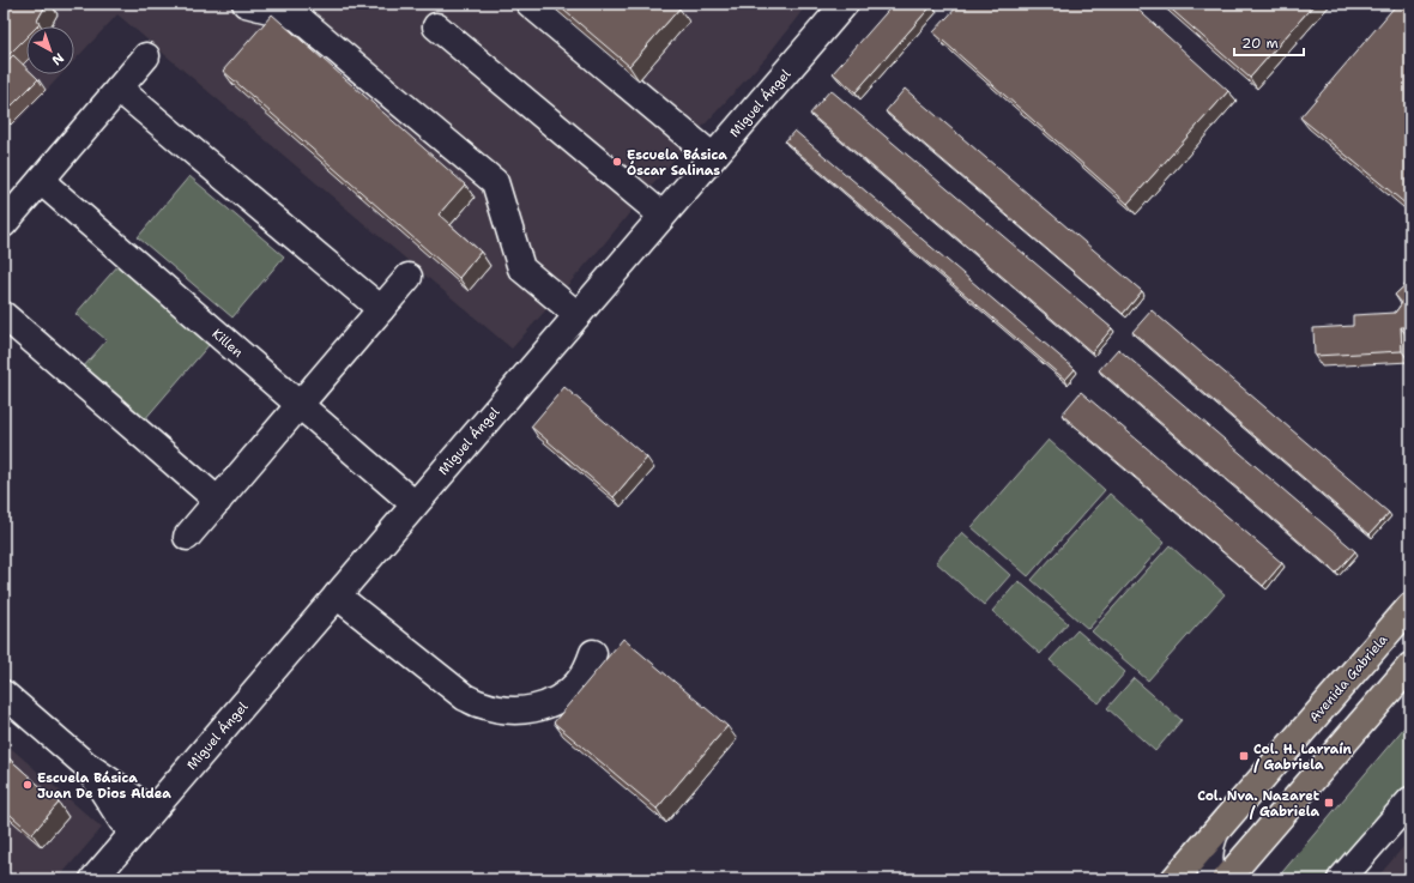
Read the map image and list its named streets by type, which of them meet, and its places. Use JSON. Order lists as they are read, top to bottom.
{
  "streets": {
    "main road": ["Avenida Gabriela"],
    "street": ["Miguel Ángel", "Killen"]
  },
  "crossings": [
    ["Miguel Ángel", "Killen"]
  ],
  "places": {
    "other": ["Escuela Básica Óscar Salinas", "Escuela Básica Juan De Dios Aldea"],
    "transit": ["Col. H. Larraín / Gabriela", "Col. Nva. Nazaret / Gabriela"]
  },
  "scale_bar": "20 m",
  "north": "bottom right"
}
